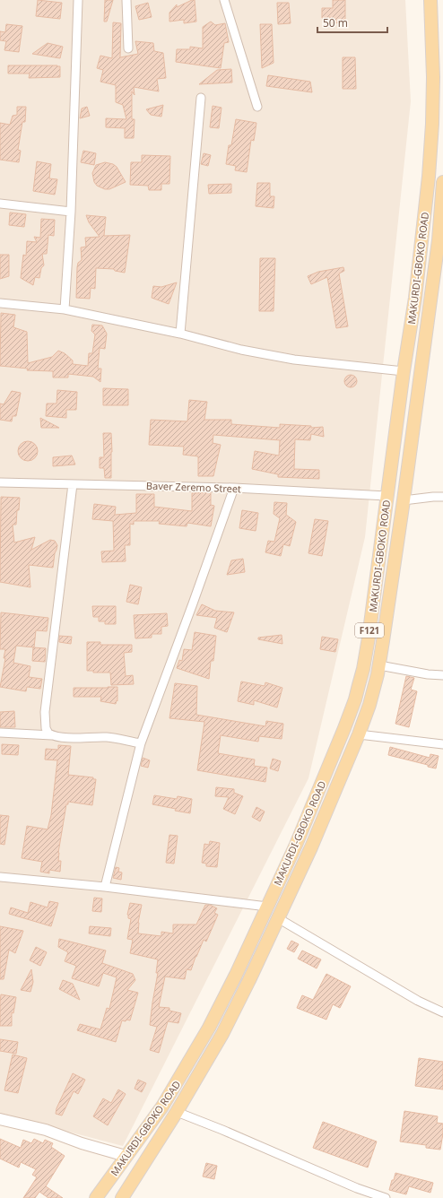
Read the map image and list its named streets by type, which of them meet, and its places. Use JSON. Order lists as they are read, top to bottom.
{
  "streets": {
    "main road": ["MAKURDI-GBOKO ROAD", "F121"],
    "street": ["Baver Zeremo Street"]
  },
  "crossings": [
    ["MAKURDI-GBOKO ROAD", "Baver Zeremo Street"]
  ],
  "scale_bar": "50 m"
}
